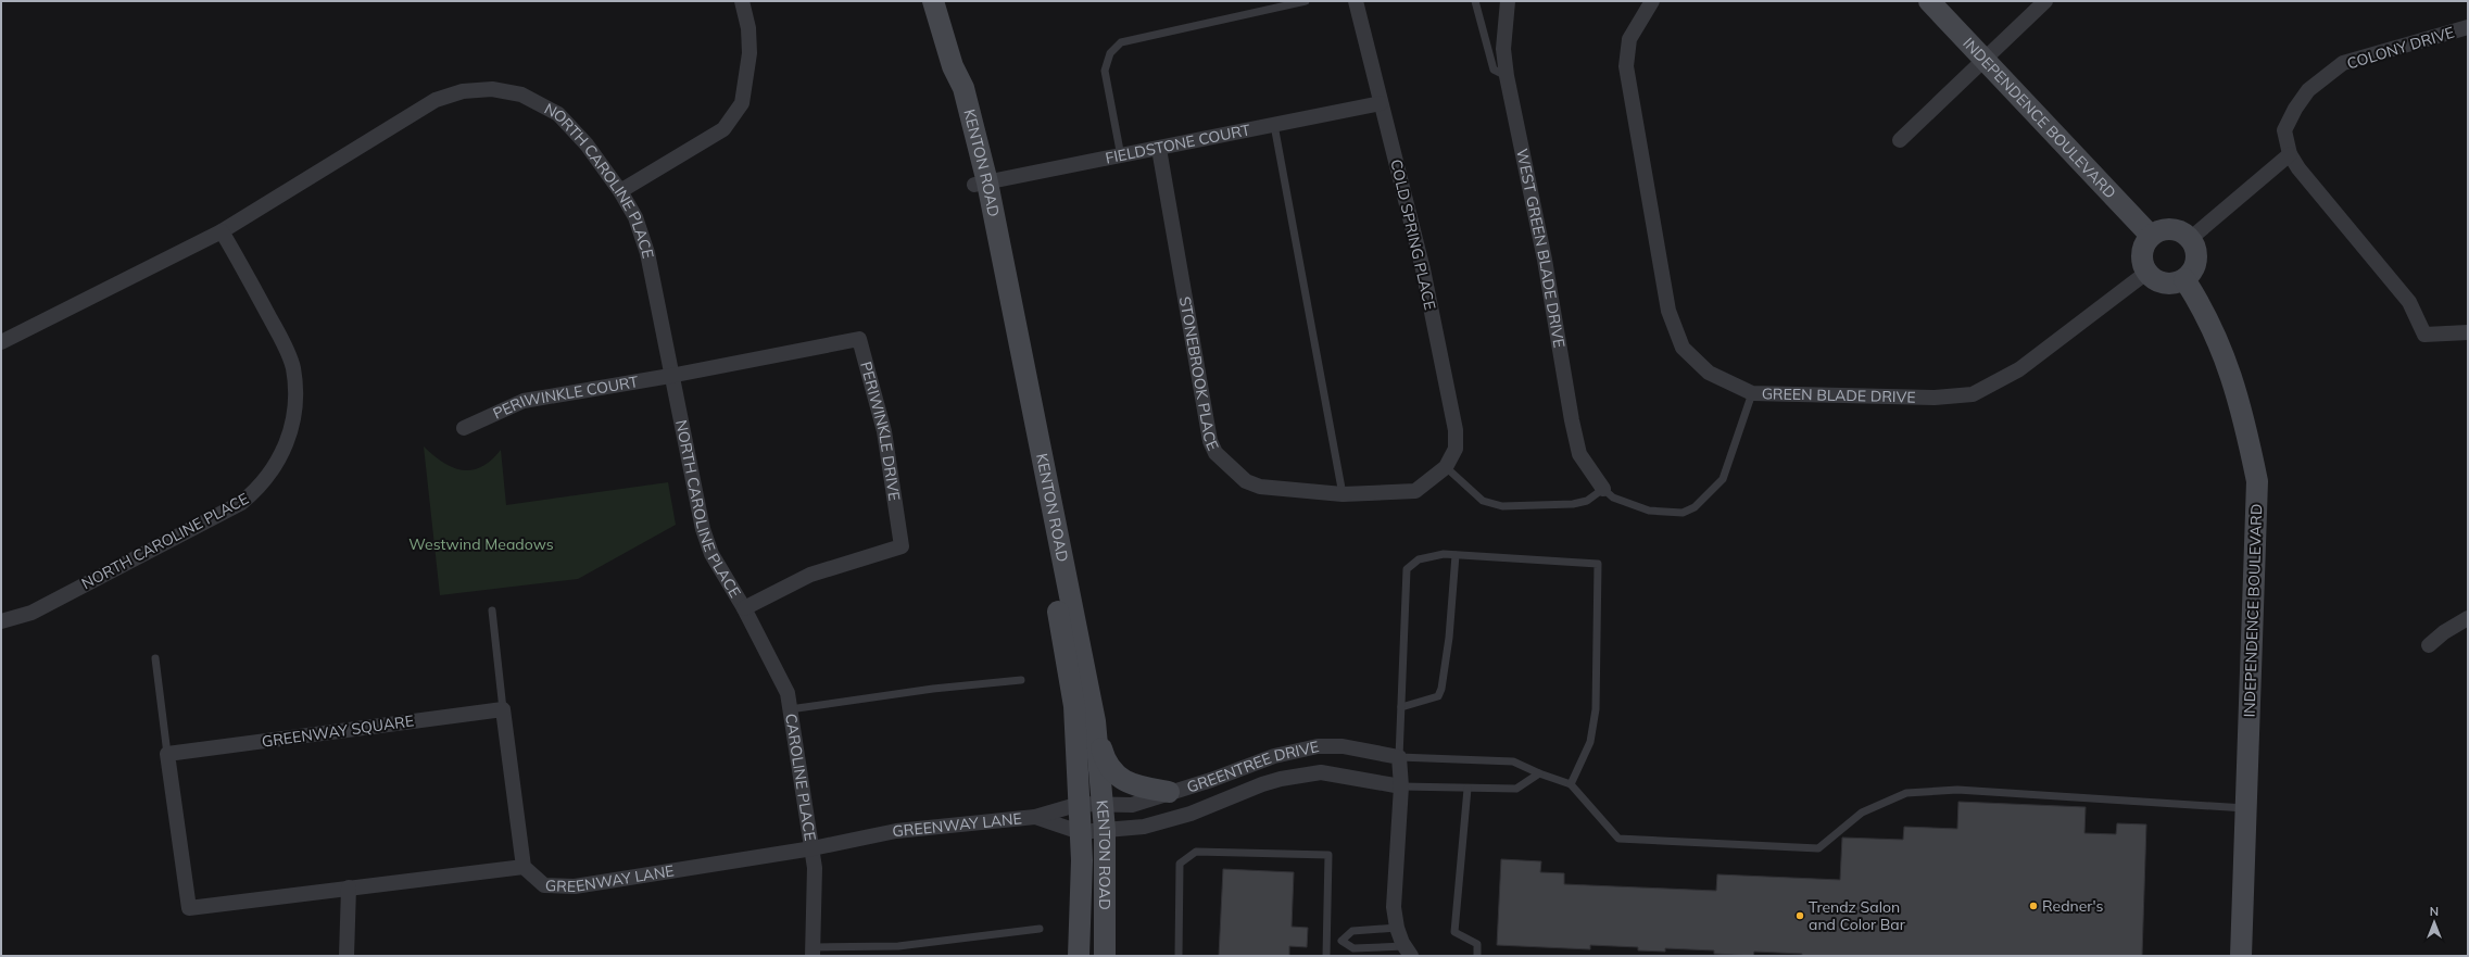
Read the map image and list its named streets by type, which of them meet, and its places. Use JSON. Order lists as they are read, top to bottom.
{
  "streets": {
    "main road": ["INDEPENDENCE BOULEVARD", "KENTON ROAD"],
    "street": [
      "COLONY DRIVE",
      "FIELDSTONE COURT",
      "NORTH CAROLINE PLACE",
      "COLD SPRING PLACE",
      "WEST GREEN BLADE DRIVE",
      "STONEBROOK PLACE",
      "GREEN BLADE DRIVE",
      "PERIWINKLE COURT",
      "PERIWINKLE DRIVE",
      "GREENWAY SQUARE",
      "GREENTREE DRIVE",
      "CAROLINE PLACE",
      "GREENWAY LANE"
    ]
  },
  "crossings": [
    ["INDEPENDENCE BOULEVARD", "GREEN BLADE DRIVE"],
    ["FIELDSTONE COURT", "KENTON ROAD"],
    ["FIELDSTONE COURT", "COLD SPRING PLACE"],
    ["FIELDSTONE COURT", "STONEBROOK PLACE"],
    ["KENTON ROAD", "GREENTREE DRIVE"],
    ["KENTON ROAD", "GREENWAY LANE"],
    ["NORTH CAROLINE PLACE", "PERIWINKLE COURT"],
    ["NORTH CAROLINE PLACE", "PERIWINKLE DRIVE"],
    ["NORTH CAROLINE PLACE", "CAROLINE PLACE"],
    ["COLD SPRING PLACE", "STONEBROOK PLACE"],
    ["PERIWINKLE COURT", "PERIWINKLE DRIVE"],
    ["PERIWINKLE DRIVE", "CAROLINE PLACE"],
    ["GREENWAY SQUARE", "GREENWAY LANE"],
    ["GREENTREE DRIVE", "GREENWAY LANE"],
    ["CAROLINE PLACE", "GREENWAY LANE"]
  ],
  "parks": ["Westwind Meadows"],
  "places": ["Redner's", "Trendz Salon and Color Bar"],
  "north": "top"
}
